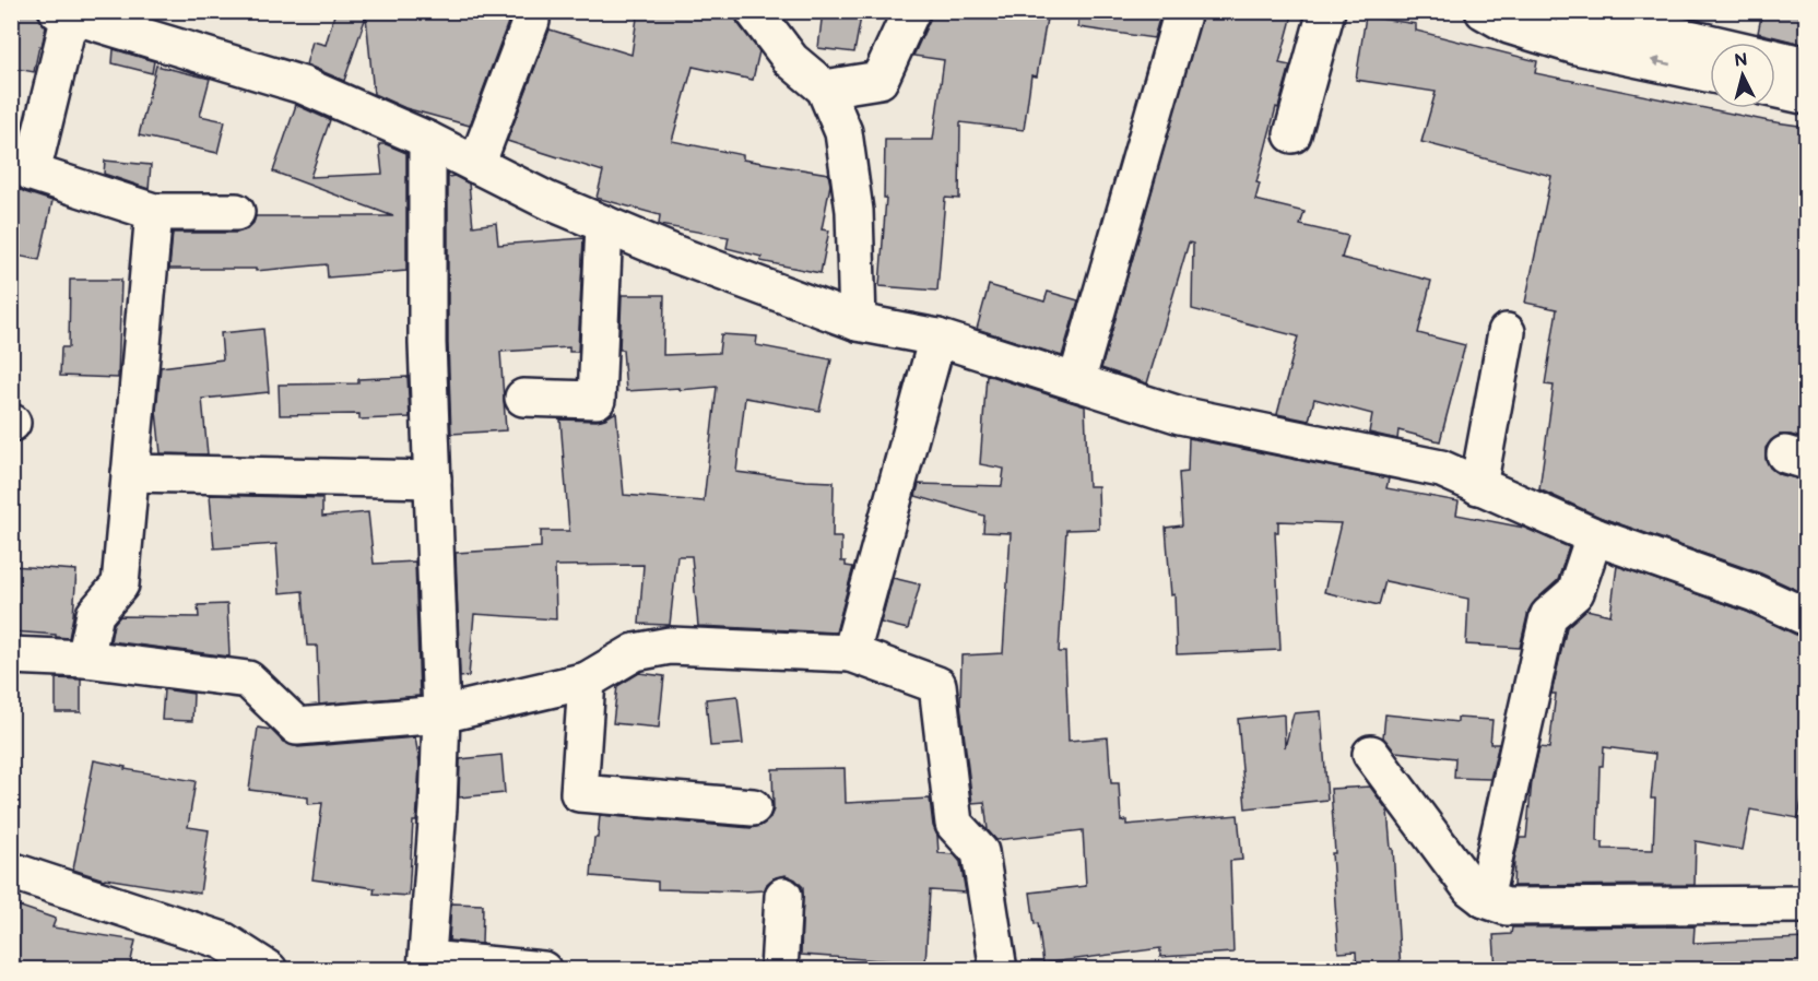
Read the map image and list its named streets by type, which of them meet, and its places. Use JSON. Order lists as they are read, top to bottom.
{
  "north": "top"
}
